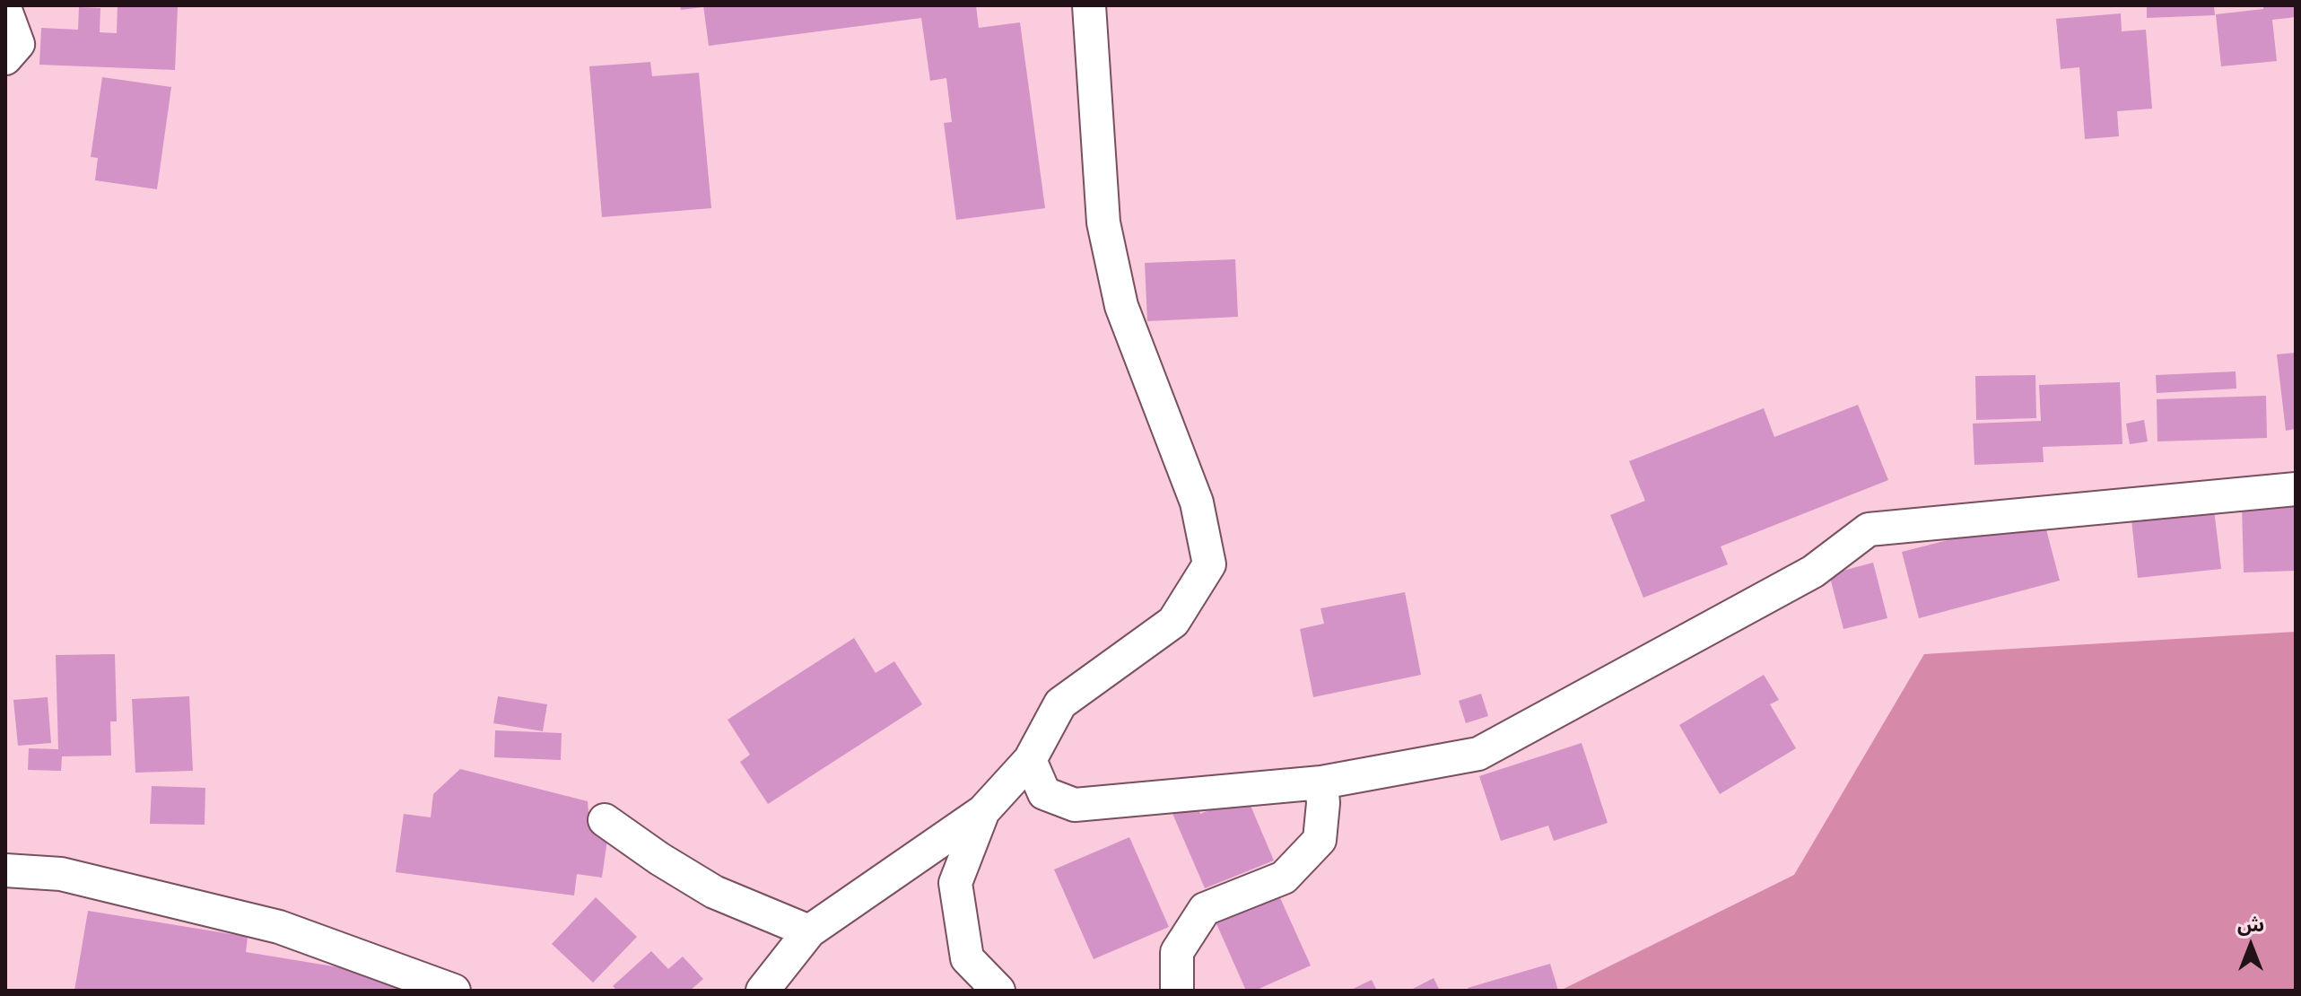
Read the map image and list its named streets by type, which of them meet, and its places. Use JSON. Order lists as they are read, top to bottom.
{
  "north": "top"
}
